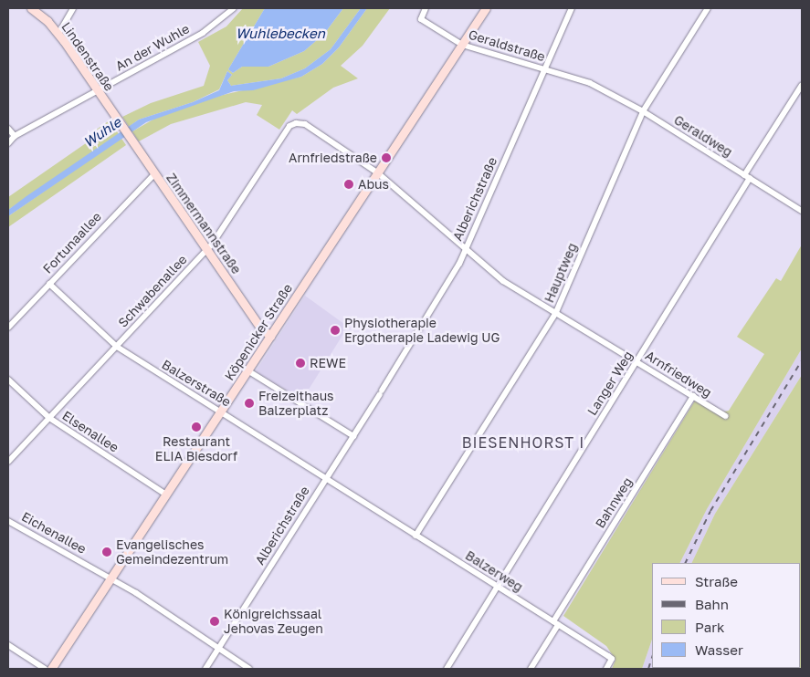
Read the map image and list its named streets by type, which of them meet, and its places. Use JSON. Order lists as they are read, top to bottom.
{
  "streets": {
    "main road": ["Lindenstraße", "Zimmermannstraße", "Köpenicker Straße"],
    "street": [
      "Geraldstraße",
      "An der Wuhle",
      "Geraldweg",
      "Alberichstraße",
      "Fortunaallee",
      "Hauptweg",
      "Schwabenallee",
      "Arnfriedweg",
      "Balzerstraße",
      "Langer Weg",
      "Elsenallee",
      "Bahnweg",
      "Eichenallee",
      "Balzerweg"
    ]
  },
  "crossings": [
    ["Geraldstraße", "Geraldweg"],
    ["Geraldstraße", "Alberichstraße"],
    ["Geraldstraße", "Köpenicker Straße"],
    ["An der Wuhle", "Lindenstraße"],
    ["Lindenstraße", "Zimmermannstraße"],
    ["Geraldweg", "Hauptweg"],
    ["Geraldweg", "Langer Weg"],
    ["Alberichstraße", "Arnfriedweg"],
    ["Alberichstraße", "Balzerstraße"],
    ["Alberichstraße", "Eichenallee"],
    ["Zimmermannstraße", "Fortunaallee"],
    ["Zimmermannstraße", "Schwabenallee"],
    ["Zimmermannstraße", "Köpenicker Straße"],
    ["Fortunaallee", "Balzerstraße"],
    ["Hauptweg", "Arnfriedweg"],
    ["Hauptweg", "Balzerweg"],
    ["Schwabenallee", "Köpenicker Straße"],
    ["Schwabenallee", "Balzerstraße"],
    ["Schwabenallee", "Elsenallee"],
    ["Köpenicker Straße", "Balzerstraße"],
    ["Köpenicker Straße", "Elsenallee"],
    ["Köpenicker Straße", "Eichenallee"],
    ["Arnfriedweg", "Langer Weg"],
    ["Arnfriedweg", "Bahnweg"],
    ["Balzerstraße", "Balzerweg"],
    ["Langer Weg", "Balzerweg"],
    ["Bahnweg", "Balzerweg"]
  ],
  "districts": ["BIESENHORST I"],
  "water": ["Wuhlebecken", "Wuhle"],
  "places": [
    "Arnfriedstraße",
    "Abus",
    "Physiotherapie Ergotherapie Ladewig UG",
    "REWE",
    "Freizeithaus Balzerplatz",
    "Restaurant ELIA Biesdorf",
    "Evangelisches Gemeindezentrum",
    "Königreichssaal Jehovas Zeugen"
  ],
  "legend": [
    "Straße",
    "Bahn",
    "Park",
    "Wasser"
  ]
}
